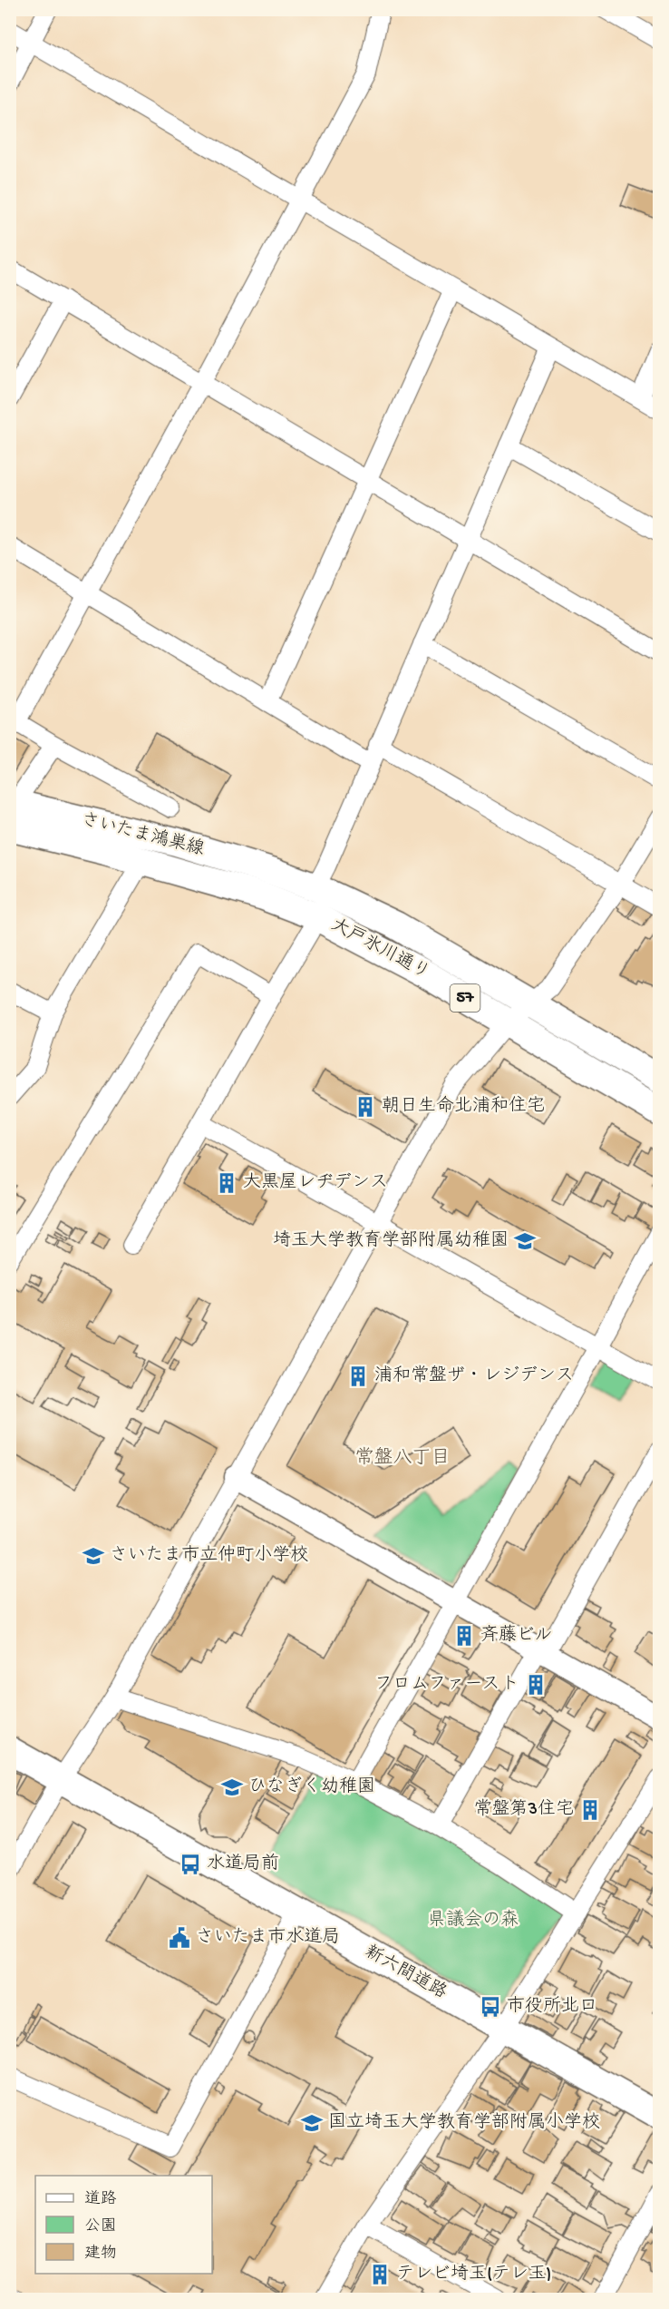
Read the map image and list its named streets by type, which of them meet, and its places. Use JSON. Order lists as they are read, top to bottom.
{
  "streets": {
    "main road": [
      "さいたま鴻巣線",
      "大戸氷川通り",
      "57",
      "新六間道路"
    ]
  },
  "crossings": [
    ["さいたま鴻巣線", "大戸氷川通り"]
  ],
  "districts": ["常盤八丁目"],
  "parks": ["県議会の森"],
  "places": {
    "building": [
      "朝日生命北浦和住宅",
      "大黒屋レヂデンス",
      "浦和常盤ザ・レジデンス",
      "斉藤ビル",
      "フロムファースト",
      "常盤第3住宅",
      "テレビ埼玉(テレ玉)"
    ],
    "school or university": [
      "埼玉大学教育学部附属幼稚園",
      "さいたま市立仲町小学校",
      "ひなぎく幼稚園",
      "国立埼玉大学教育学部附属小学校"
    ],
    "bus stop": ["水道局前", "市役所北口"],
    "public building": ["さいたま市水道局"]
  },
  "legend": ["道路", "公園", "建物"]
}
